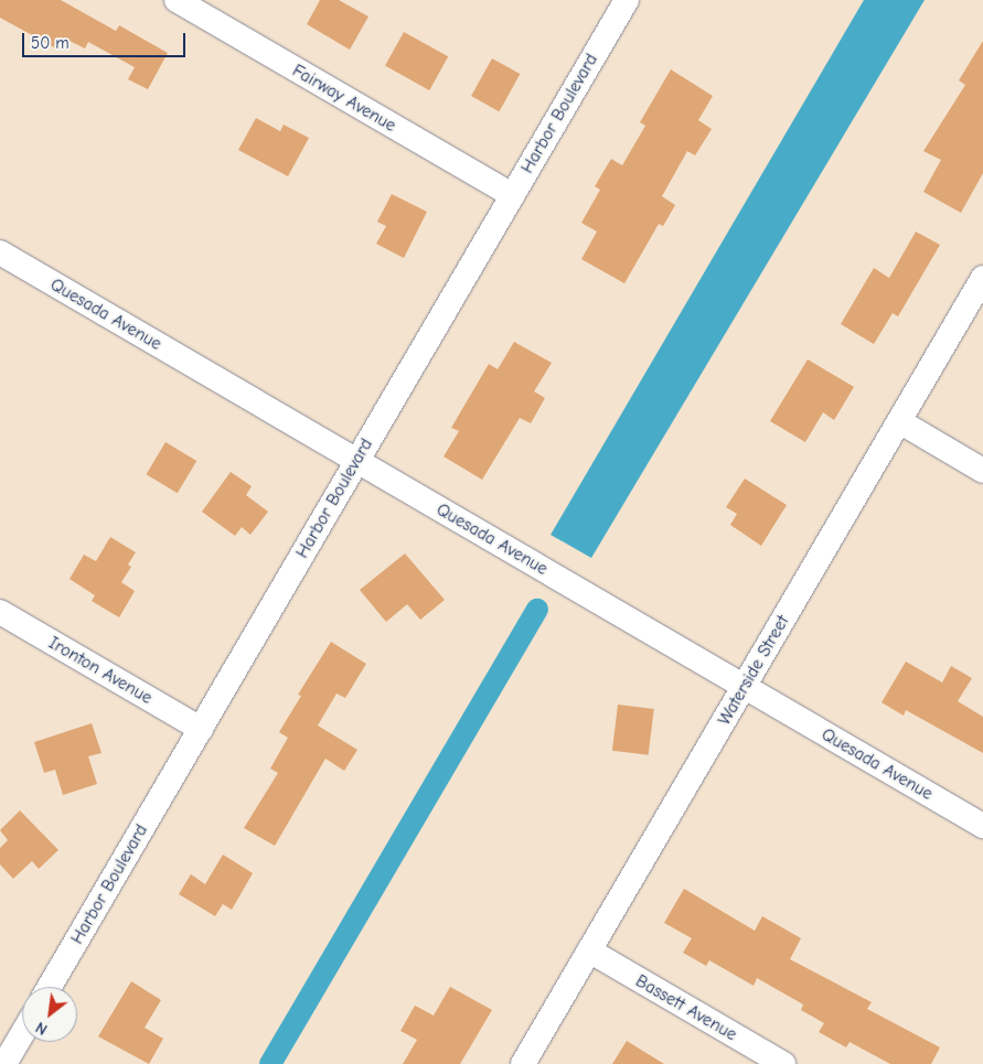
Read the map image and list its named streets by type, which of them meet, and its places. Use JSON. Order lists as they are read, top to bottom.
{
  "streets": {
    "street": [
      "Fairway Avenue",
      "Harbor Boulevard",
      "Quesada Avenue",
      "Ironton Avenue",
      "Waterside Street",
      "Bassett Avenue"
    ]
  },
  "crossings": [
    ["Fairway Avenue", "Harbor Boulevard"],
    ["Harbor Boulevard", "Quesada Avenue"],
    ["Harbor Boulevard", "Ironton Avenue"],
    ["Quesada Avenue", "Waterside Street"],
    ["Waterside Street", "Bassett Avenue"]
  ],
  "scale_bar": "50 m",
  "north": "bottom left"
}
